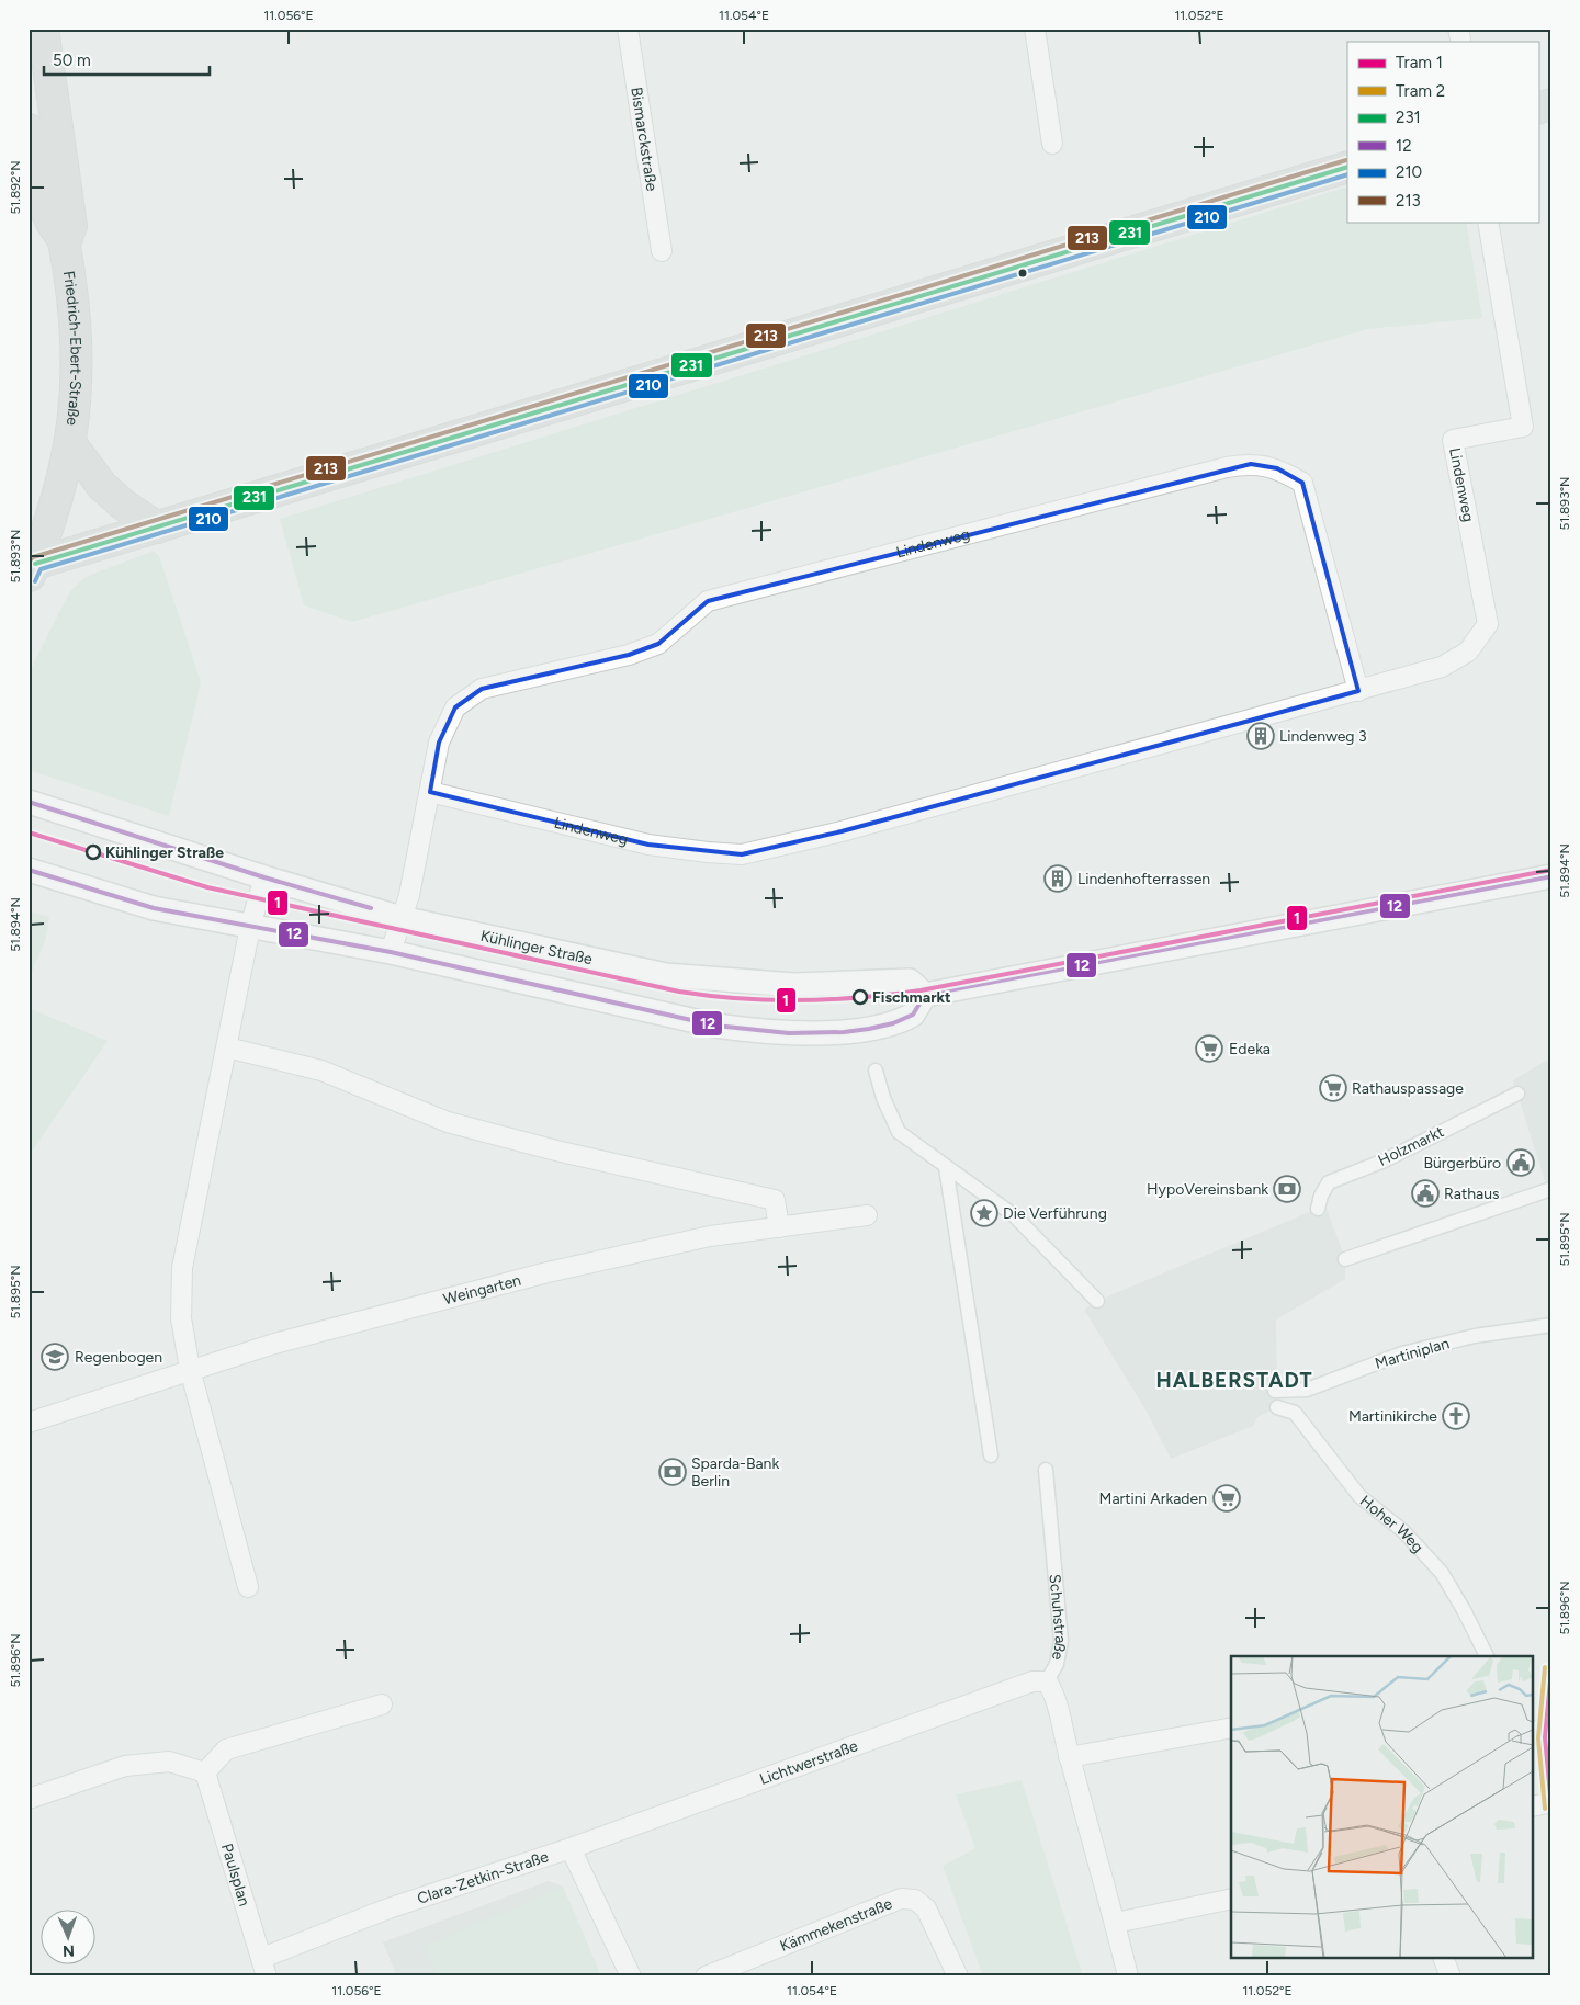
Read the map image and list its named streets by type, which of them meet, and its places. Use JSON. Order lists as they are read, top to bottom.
{
  "streets": {
    "main road": ["Friedrich-Ebert-Straße"],
    "street": [
      "Bismarckstraße",
      "Lindenweg",
      "Kühlinger Straße",
      "Holzmarkt",
      "Weingarten",
      "Martiniplan",
      "Hoher Weg",
      "Schuhstraße",
      "Lichtwerstraße",
      "Paulsplan",
      "Clara-Zetkin-Straße",
      "Kämmekenstraße"
    ]
  },
  "crossings": [
    ["Lindenweg", "Kühlinger Straße"],
    ["Schuhstraße", "Lichtwerstraße"],
    ["Lichtwerstraße", "Clara-Zetkin-Straße"],
    ["Paulsplan", "Clara-Zetkin-Straße"]
  ],
  "districts": ["HALBERSTADT"],
  "places": {
    "building": ["Lindenweg 3", "Lindenhofterrassen"],
    "other": ["Kühlinger Straße", "Fischmarkt"],
    "supermarket": ["Edeka", "Rathauspassage", "Martini Arkaden"],
    "public building": ["Bürgerbüro", "Rathaus"],
    "bank": ["HypoVereinsbank", "Sparda-Bank Berlin"],
    "place": ["Die Verführung"],
    "school or university": ["Regenbogen"],
    "church": ["Martinikirche"]
  },
  "lines": [
    "transit line 213",
    "transit line 231",
    "transit line 210",
    "transit line 12",
    "tram line 1",
    "tram line 2"
  ],
  "legend": [
    "Tram 1",
    "Tram 2",
    "231",
    "12",
    "210",
    "213"
  ],
  "scale_bar": "50 m",
  "north": "bottom",
  "coordinates": [
    "11.056°E",
    "11.054°E",
    "11.052°E",
    "51.892°N",
    "51.893°N",
    "51.894°N",
    "51.895°N",
    "51.896°N"
  ]
}
